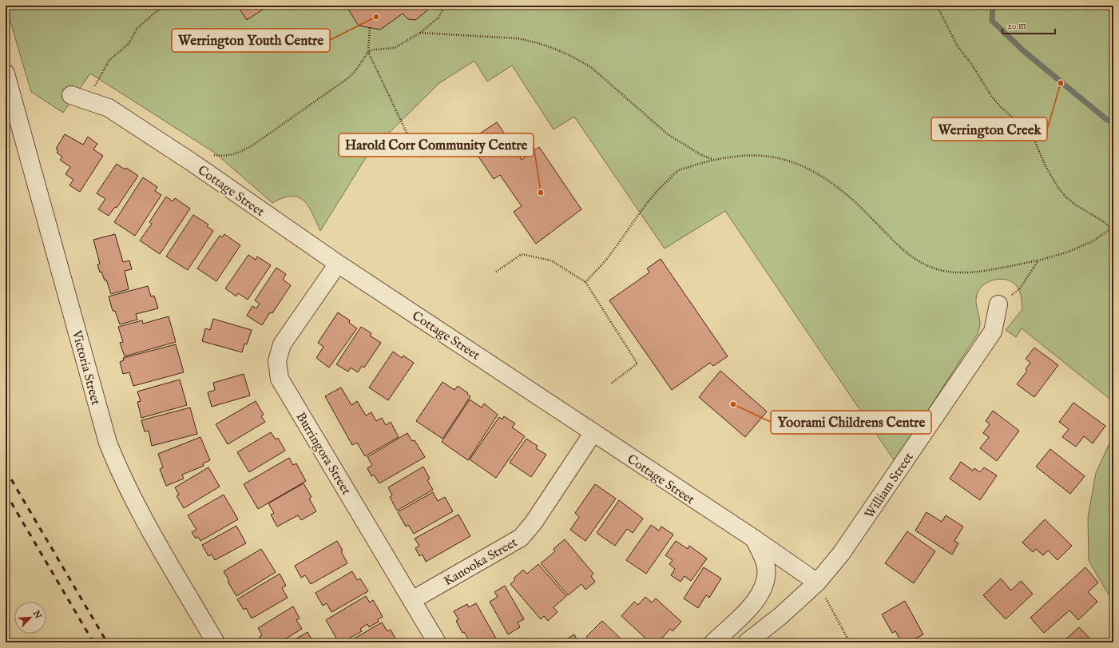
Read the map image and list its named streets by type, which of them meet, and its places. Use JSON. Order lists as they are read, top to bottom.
{
  "streets": {
    "street": [
      "Cottage Street",
      "Victoria Street",
      "Burringora Street",
      "William Street",
      "Kanooka Street"
    ]
  },
  "crossings": [
    ["Cottage Street", "Burringora Street"],
    ["Cottage Street", "William Street"],
    ["Cottage Street", "Kanooka Street"],
    ["Burringora Street", "Kanooka Street"]
  ],
  "places": [
    "Werrington Youth Centre",
    "Werrington Creek",
    "Harold Corr Community Centre",
    "Yoorami Childrens Centre"
  ],
  "scale_bar": "20 m",
  "north": "top right"
}
